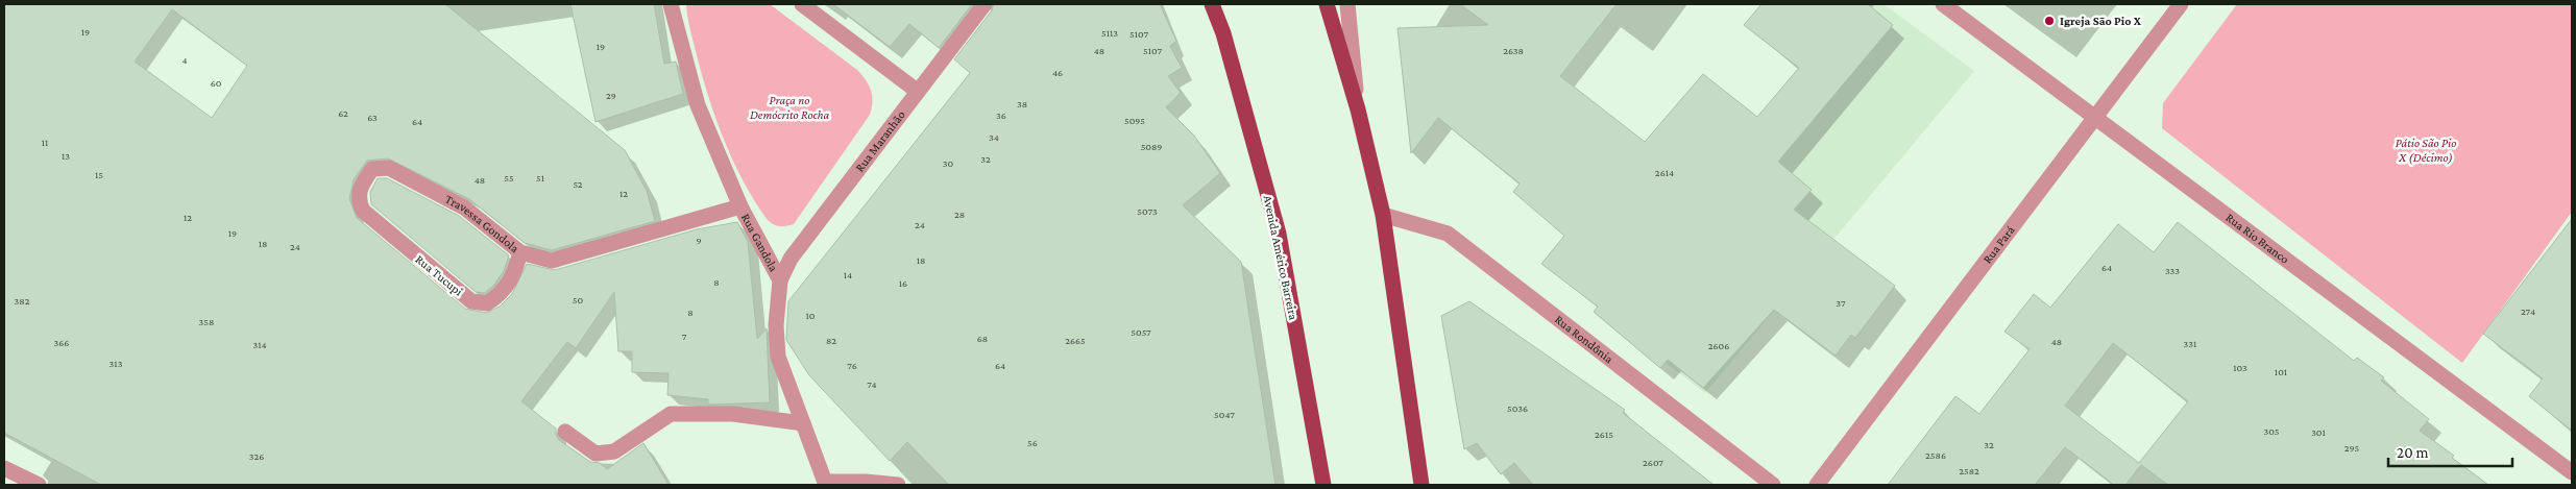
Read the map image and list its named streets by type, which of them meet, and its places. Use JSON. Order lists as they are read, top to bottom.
{
  "streets": {
    "main road": ["Avenida Américo Barreira"],
    "street": [
      "Rua Maranhão",
      "Travessa Gondola",
      "Rua Rio Branco",
      "Rua Gandola",
      "Rua Pará",
      "Rua Tucupi",
      "Rua Rondônia"
    ]
  },
  "crossings": [
    ["Rua Maranhão", "Rua Gandola"],
    ["Travessa Gondola", "Rua Gandola"],
    ["Travessa Gondola", "Rua Tucupi"],
    ["Rua Rio Branco", "Rua Pará"]
  ],
  "parks": ["Praça no Demócrito Rocha", "Pátio São Pio X (Décimo)"],
  "places": ["Igreja São Pio X"],
  "house_numbers": [
    "19",
    "5113",
    "5107",
    "19",
    "48",
    "5107",
    "2638",
    "4",
    "46",
    "60",
    "29",
    "38",
    "62",
    "36",
    "63",
    "5095",
    "64",
    "34",
    "11",
    "5089",
    "13",
    "32",
    "30",
    "2614",
    "15",
    "55",
    "51",
    "48",
    "52",
    "12",
    "5073",
    "28",
    "12",
    "24",
    "19",
    "9",
    "18",
    "24",
    "18",
    "64",
    "333",
    "14",
    "8",
    "16",
    "50",
    "382",
    "37",
    "274",
    "8",
    "10",
    "358",
    "5057",
    "7",
    "68",
    "82",
    "2665",
    "48",
    "366",
    "331",
    "314",
    "2606",
    "313",
    "76",
    "64",
    "103",
    "101",
    "74",
    "5036",
    "5047",
    "305",
    "301",
    "2615",
    "56",
    "32",
    "295",
    "2586",
    "326",
    "2607",
    "2582"
  ],
  "scale_bar": "20 m"
}
